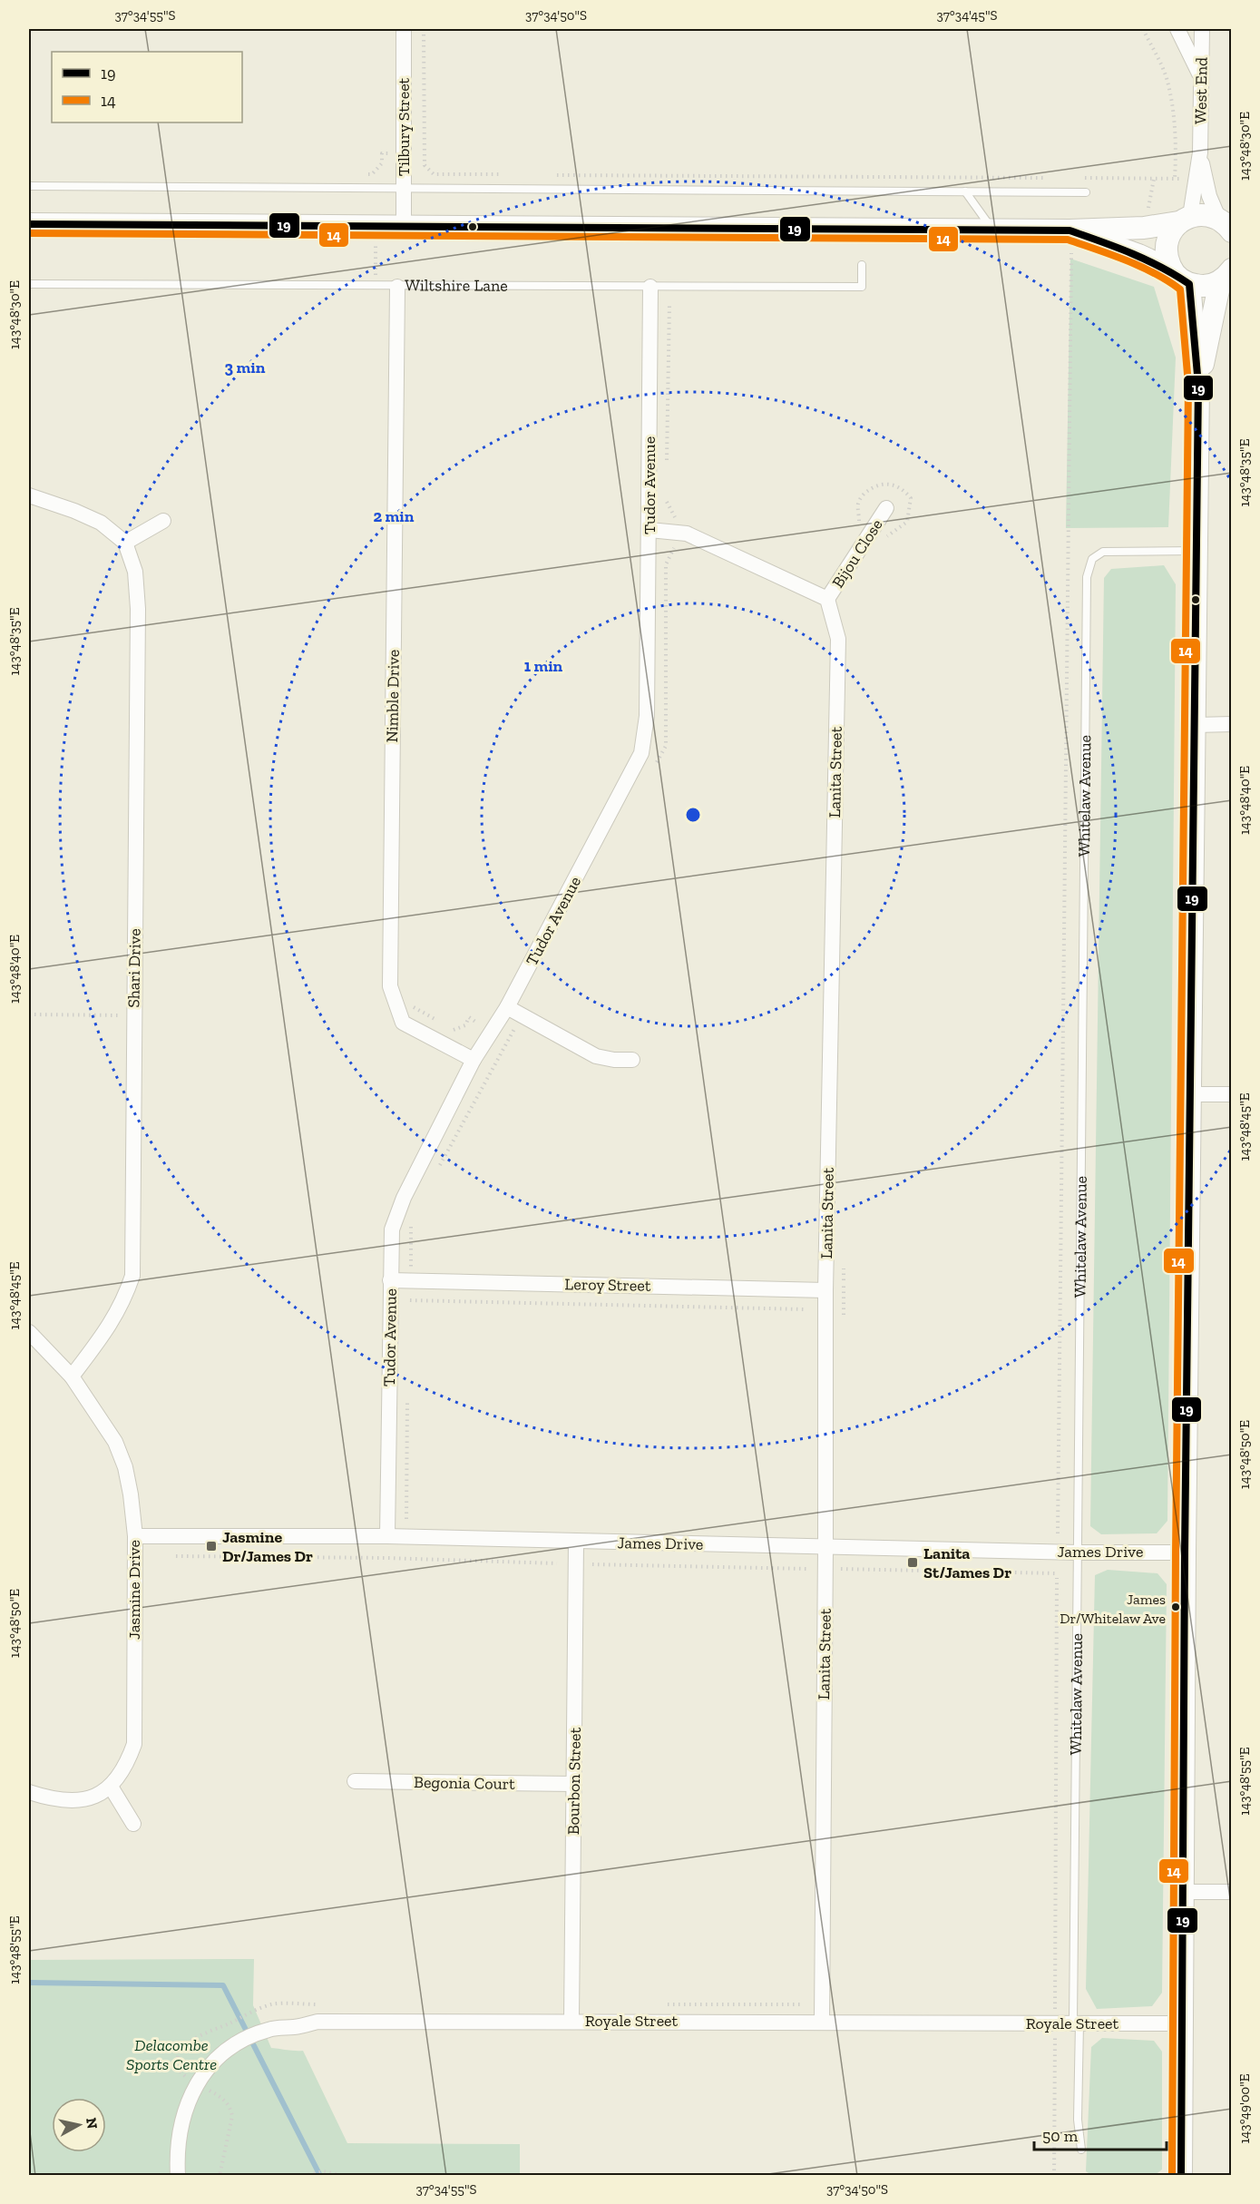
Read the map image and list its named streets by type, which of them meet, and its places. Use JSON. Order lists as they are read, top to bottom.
{
  "streets": {
    "street": [
      "West End",
      "Tilbury Street",
      "Tudor Avenue",
      "Bijou Close",
      "Nimble Drive",
      "Lanita Street",
      "Shari Drive",
      "Leroy Street",
      "James Drive",
      "Jasmine Drive",
      "Bourbon Street",
      "Begonia Court",
      "Royale Street"
    ],
    "lane": ["Wiltshire Lane", "Whitelaw Avenue"]
  },
  "crossings": [
    ["Wiltshire Lane", "Tudor Avenue"],
    ["Wiltshire Lane", "Nimble Drive"],
    ["Tudor Avenue", "Nimble Drive"],
    ["Tudor Avenue", "Leroy Street"],
    ["Tudor Avenue", "James Drive"],
    ["Bijou Close", "Lanita Street"],
    ["Lanita Street", "Leroy Street"],
    ["Lanita Street", "James Drive"],
    ["Lanita Street", "Royale Street"],
    ["Whitelaw Avenue", "James Drive"],
    ["Whitelaw Avenue", "Royale Street"],
    ["Shari Drive", "Jasmine Drive"],
    ["James Drive", "Jasmine Drive"],
    ["James Drive", "Bourbon Street"],
    ["Bourbon Street", "Begonia Court"],
    ["Bourbon Street", "Royale Street"]
  ],
  "parks": ["Delacombe Sports Centre"],
  "places": {
    "transit": ["Jasmine Dr/James Dr", "Lanita St/James Dr"],
    "other": ["James Dr/Whitelaw Ave"]
  },
  "lines": ["transit line 19", "transit line 14"],
  "legend": ["19", "14"],
  "scale_bar": "50 m",
  "north": "right",
  "coordinates": [
    "37°34'55\"S",
    "37°34'50\"S",
    "37°34'45\"S",
    "143°48'30\"E",
    "143°48'35\"E",
    "143°48'40\"E",
    "143°48'45\"E",
    "143°48'50\"E",
    "143°48'55\"E",
    "143°49'00\"E"
  ],
  "rings": ["3 min", "2 min", "1 min"]
}
